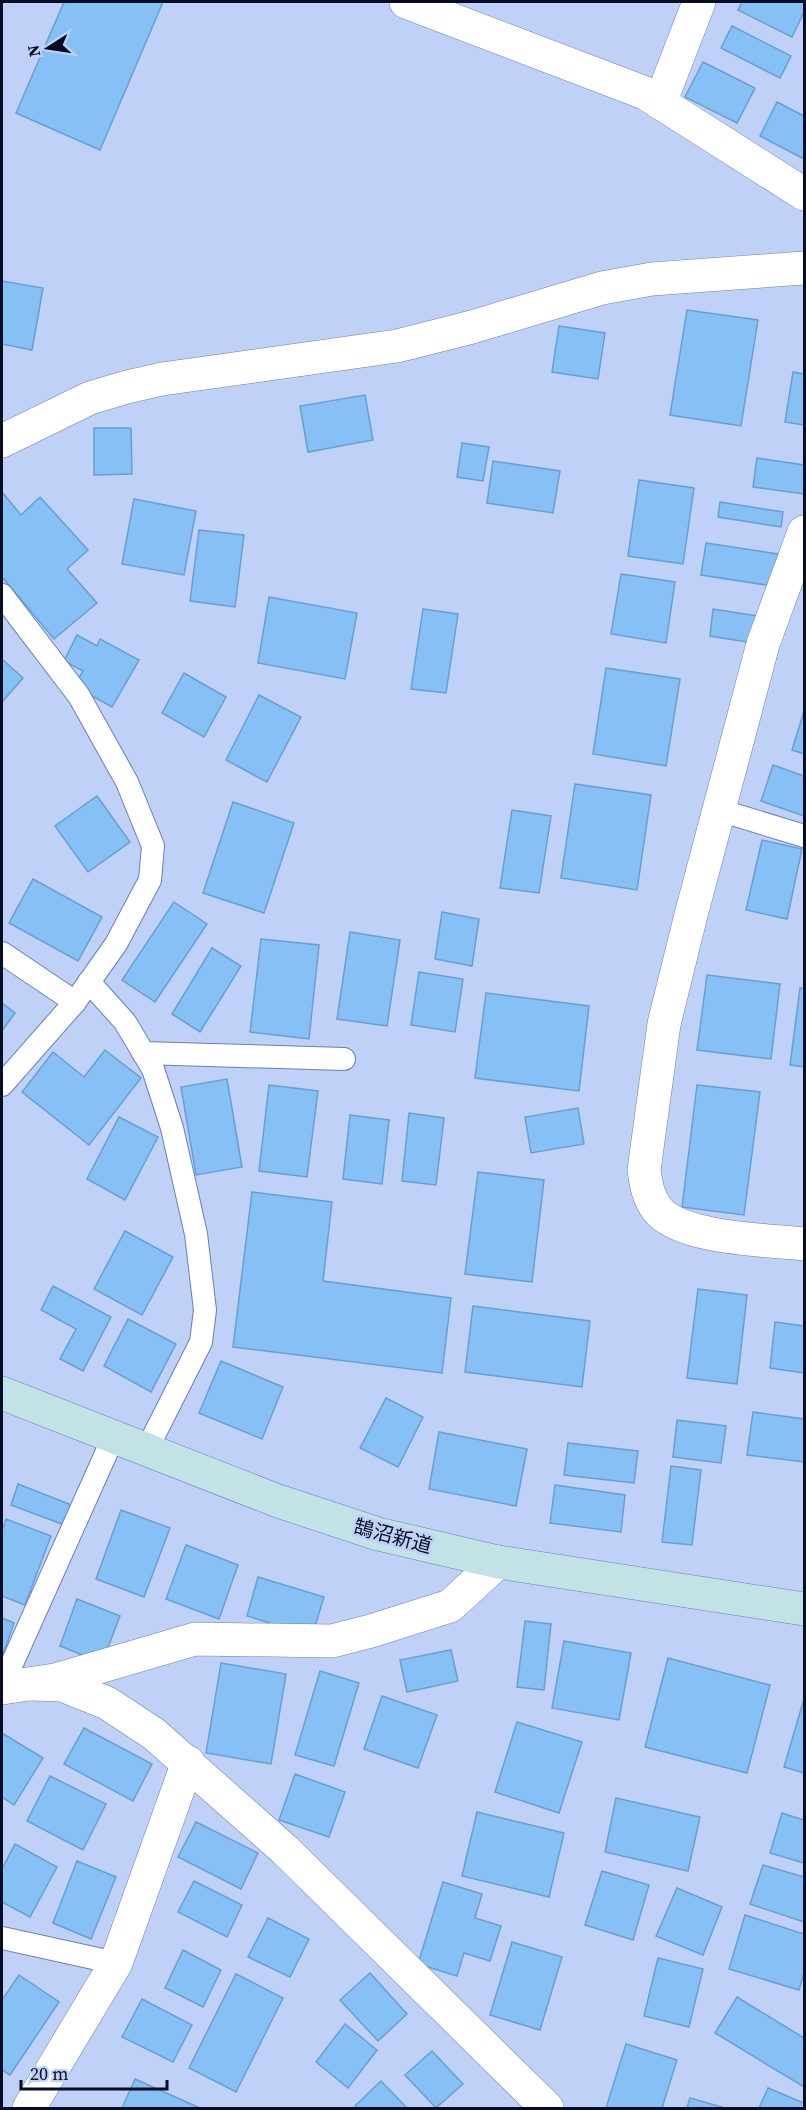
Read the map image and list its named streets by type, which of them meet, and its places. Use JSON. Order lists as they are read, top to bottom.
{
  "streets": {
    "street": ["鵠沼新道"]
  },
  "scale_bar": "20 m",
  "north": "left"
}
